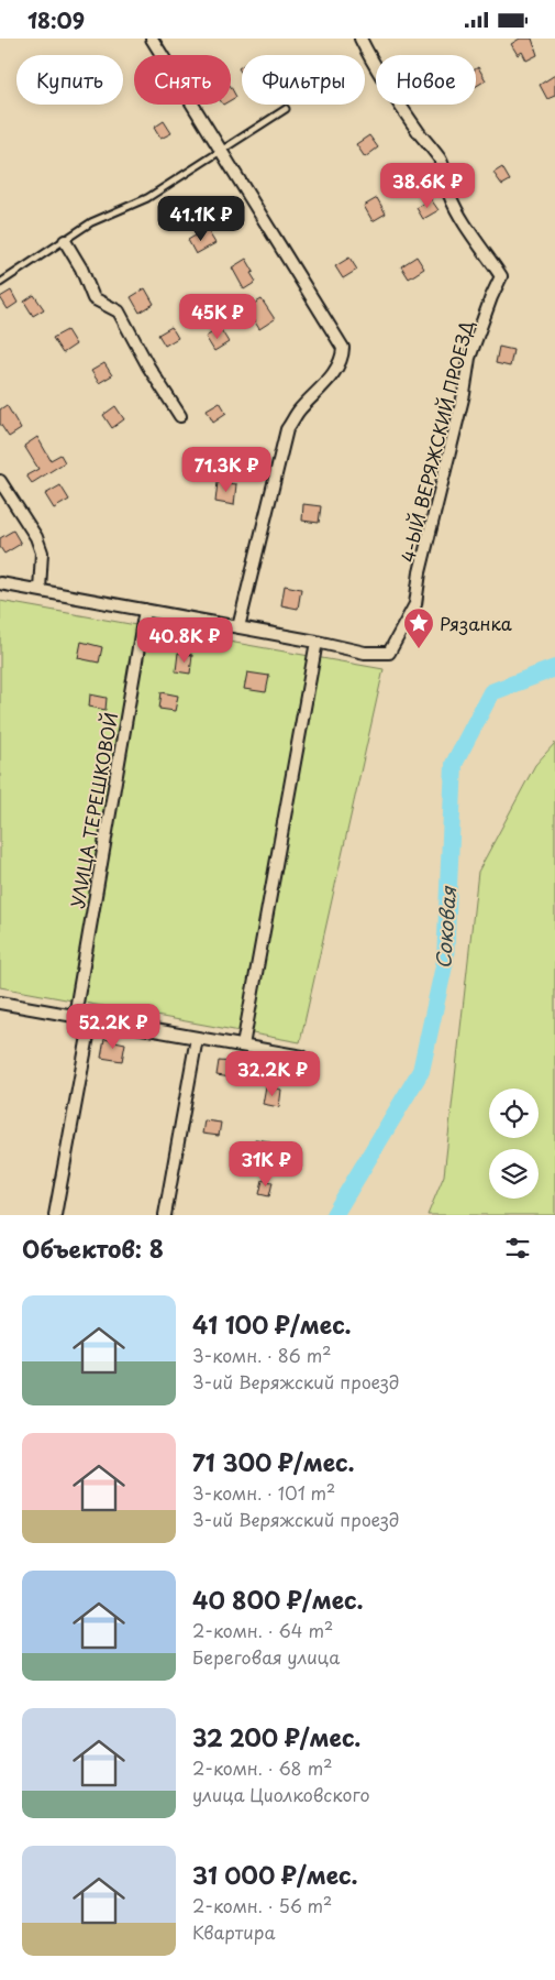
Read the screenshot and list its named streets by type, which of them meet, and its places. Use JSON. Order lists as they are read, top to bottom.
{
  "streets": {
    "street": ["4-ЫЙ ВЕРЯЖСКИЙ ПРОЕЗД", "УЛИЦА ТЕРЕШКОВОЙ"]
  },
  "water": ["Соковая"],
  "places": {
    "place": ["Рязанка"]
  },
  "page": {
    "status": "18:09",
    "chip": [
      "Купить",
      "Снять",
      "Фильтры",
      "Новое"
    ],
    "price": [
      "38.6K ₽",
      "41.1K ₽",
      "45K ₽",
      "71.3K ₽",
      "40.8K ₽",
      "52.2K ₽",
      "32.2K ₽",
      "31K ₽"
    ],
    "heading": "Объектов: 8",
    "list": [
      {
        "name": "41 100 ₽/мес.",
        "note": "3-комн. · 86 m² · 3-ий Веряжский проезд"
      },
      {
        "name": "71 300 ₽/мес.",
        "note": "3-комн. · 101 m² · 3-ий Веряжский проезд"
      },
      {
        "name": "40 800 ₽/мес.",
        "note": "2-комн. · 64 m² · Береговая улица"
      },
      {
        "name": "32 200 ₽/мес.",
        "note": "2-комн. · 68 m² · улица Циолковского"
      },
      {
        "name": "31 000 ₽/мес.",
        "note": "2-комн. · 56 m² · Квартира"
      }
    ]
  }
}
